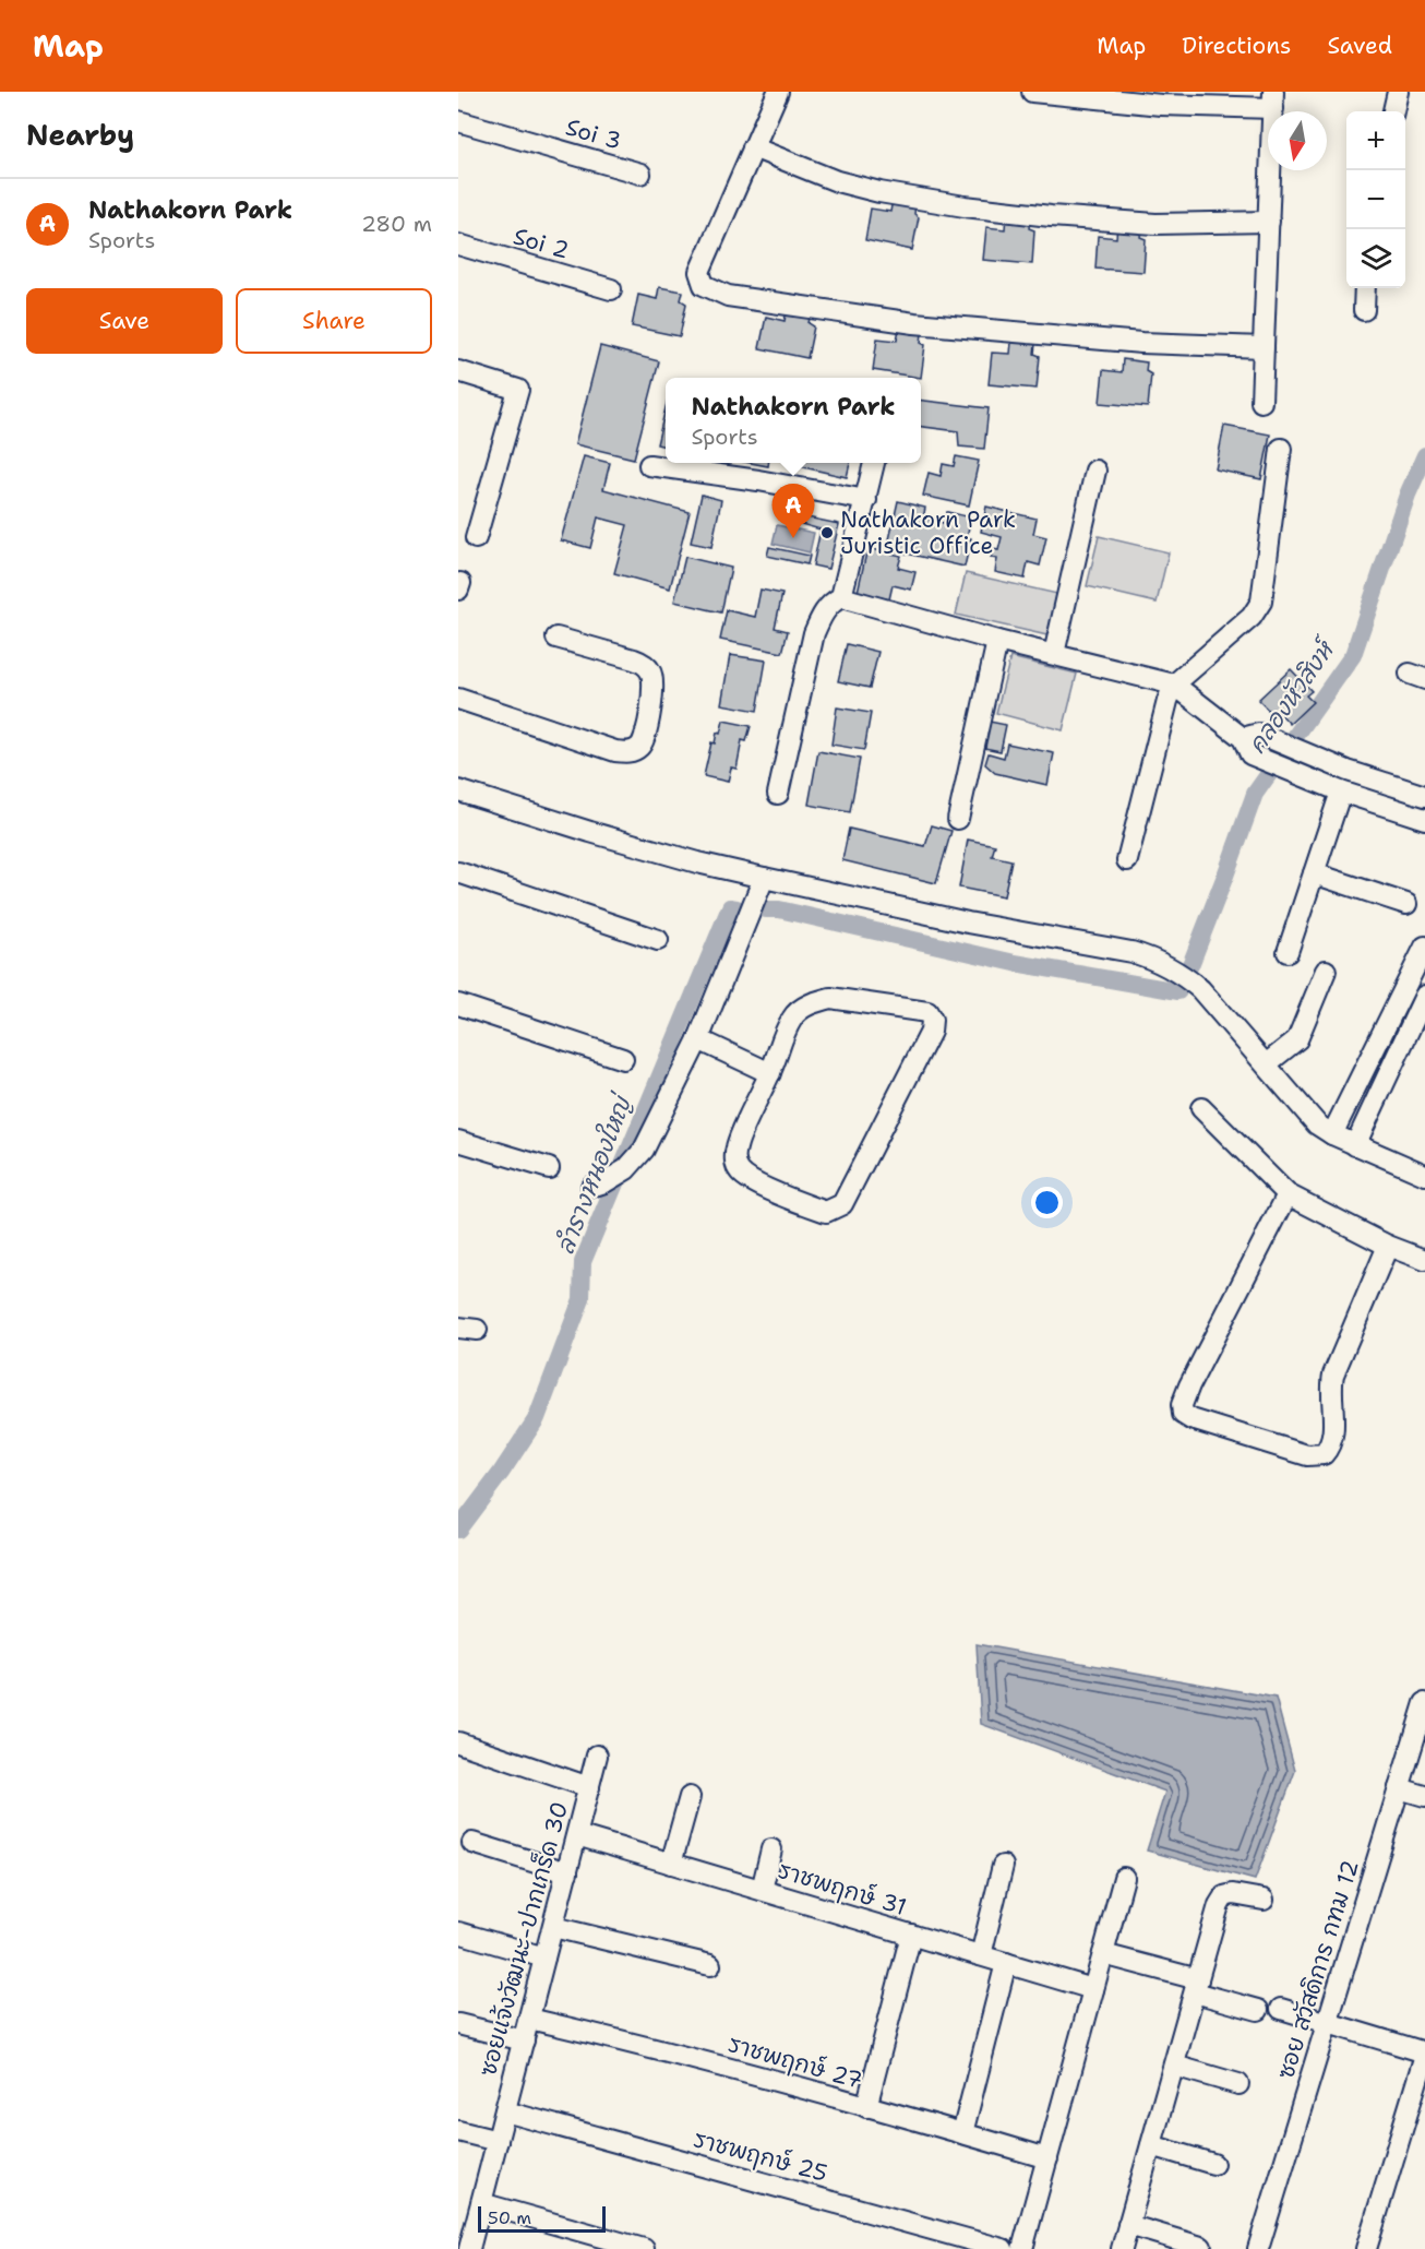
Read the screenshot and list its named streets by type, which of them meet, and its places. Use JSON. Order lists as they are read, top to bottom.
{
  "streets": {
    "street": [
      "Soi 3",
      "Soi 2",
      "ราชพฤกษ์ 31",
      "ซอยแจ้งวัฒนะ-ปากเกร็ด 30",
      "ซอย สวัสดิการ กทม 12",
      "ราชพฤกษ์ 27",
      "ราชพฤกษ์ 25"
    ]
  },
  "crossings": [
    ["ราชพฤกษ์ 31", "ซอยแจ้งวัฒนะ-ปากเกร็ด 30"],
    ["ซอยแจ้งวัฒนะ-ปากเกร็ด 30", "ราชพฤกษ์ 27"],
    ["ซอยแจ้งวัฒนะ-ปากเกร็ด 30", "ราชพฤกษ์ 25"]
  ],
  "water": ["คลองหัวสิงห์", "ลำรางหนองใหญ่"],
  "places": ["Nathakorn Park Juristic Office"],
  "scale_bar": "50 m",
  "north": "bottom",
  "page": {
    "header": "Map",
    "nav": ["Map", "Directions", "Saved"],
    "heading": "Nearby",
    "map_buttons": ["+", "−"],
    "list": [
      {
        "mark": "A",
        "name": "Nathakorn Park",
        "note": "Sports",
        "value": "280 m"
      }
    ],
    "buttons": ["Save", "Share"],
    "popup": ["Nathakorn Park", "Sports"],
    "pins": "A",
    "scale": "50 m"
  }
}
